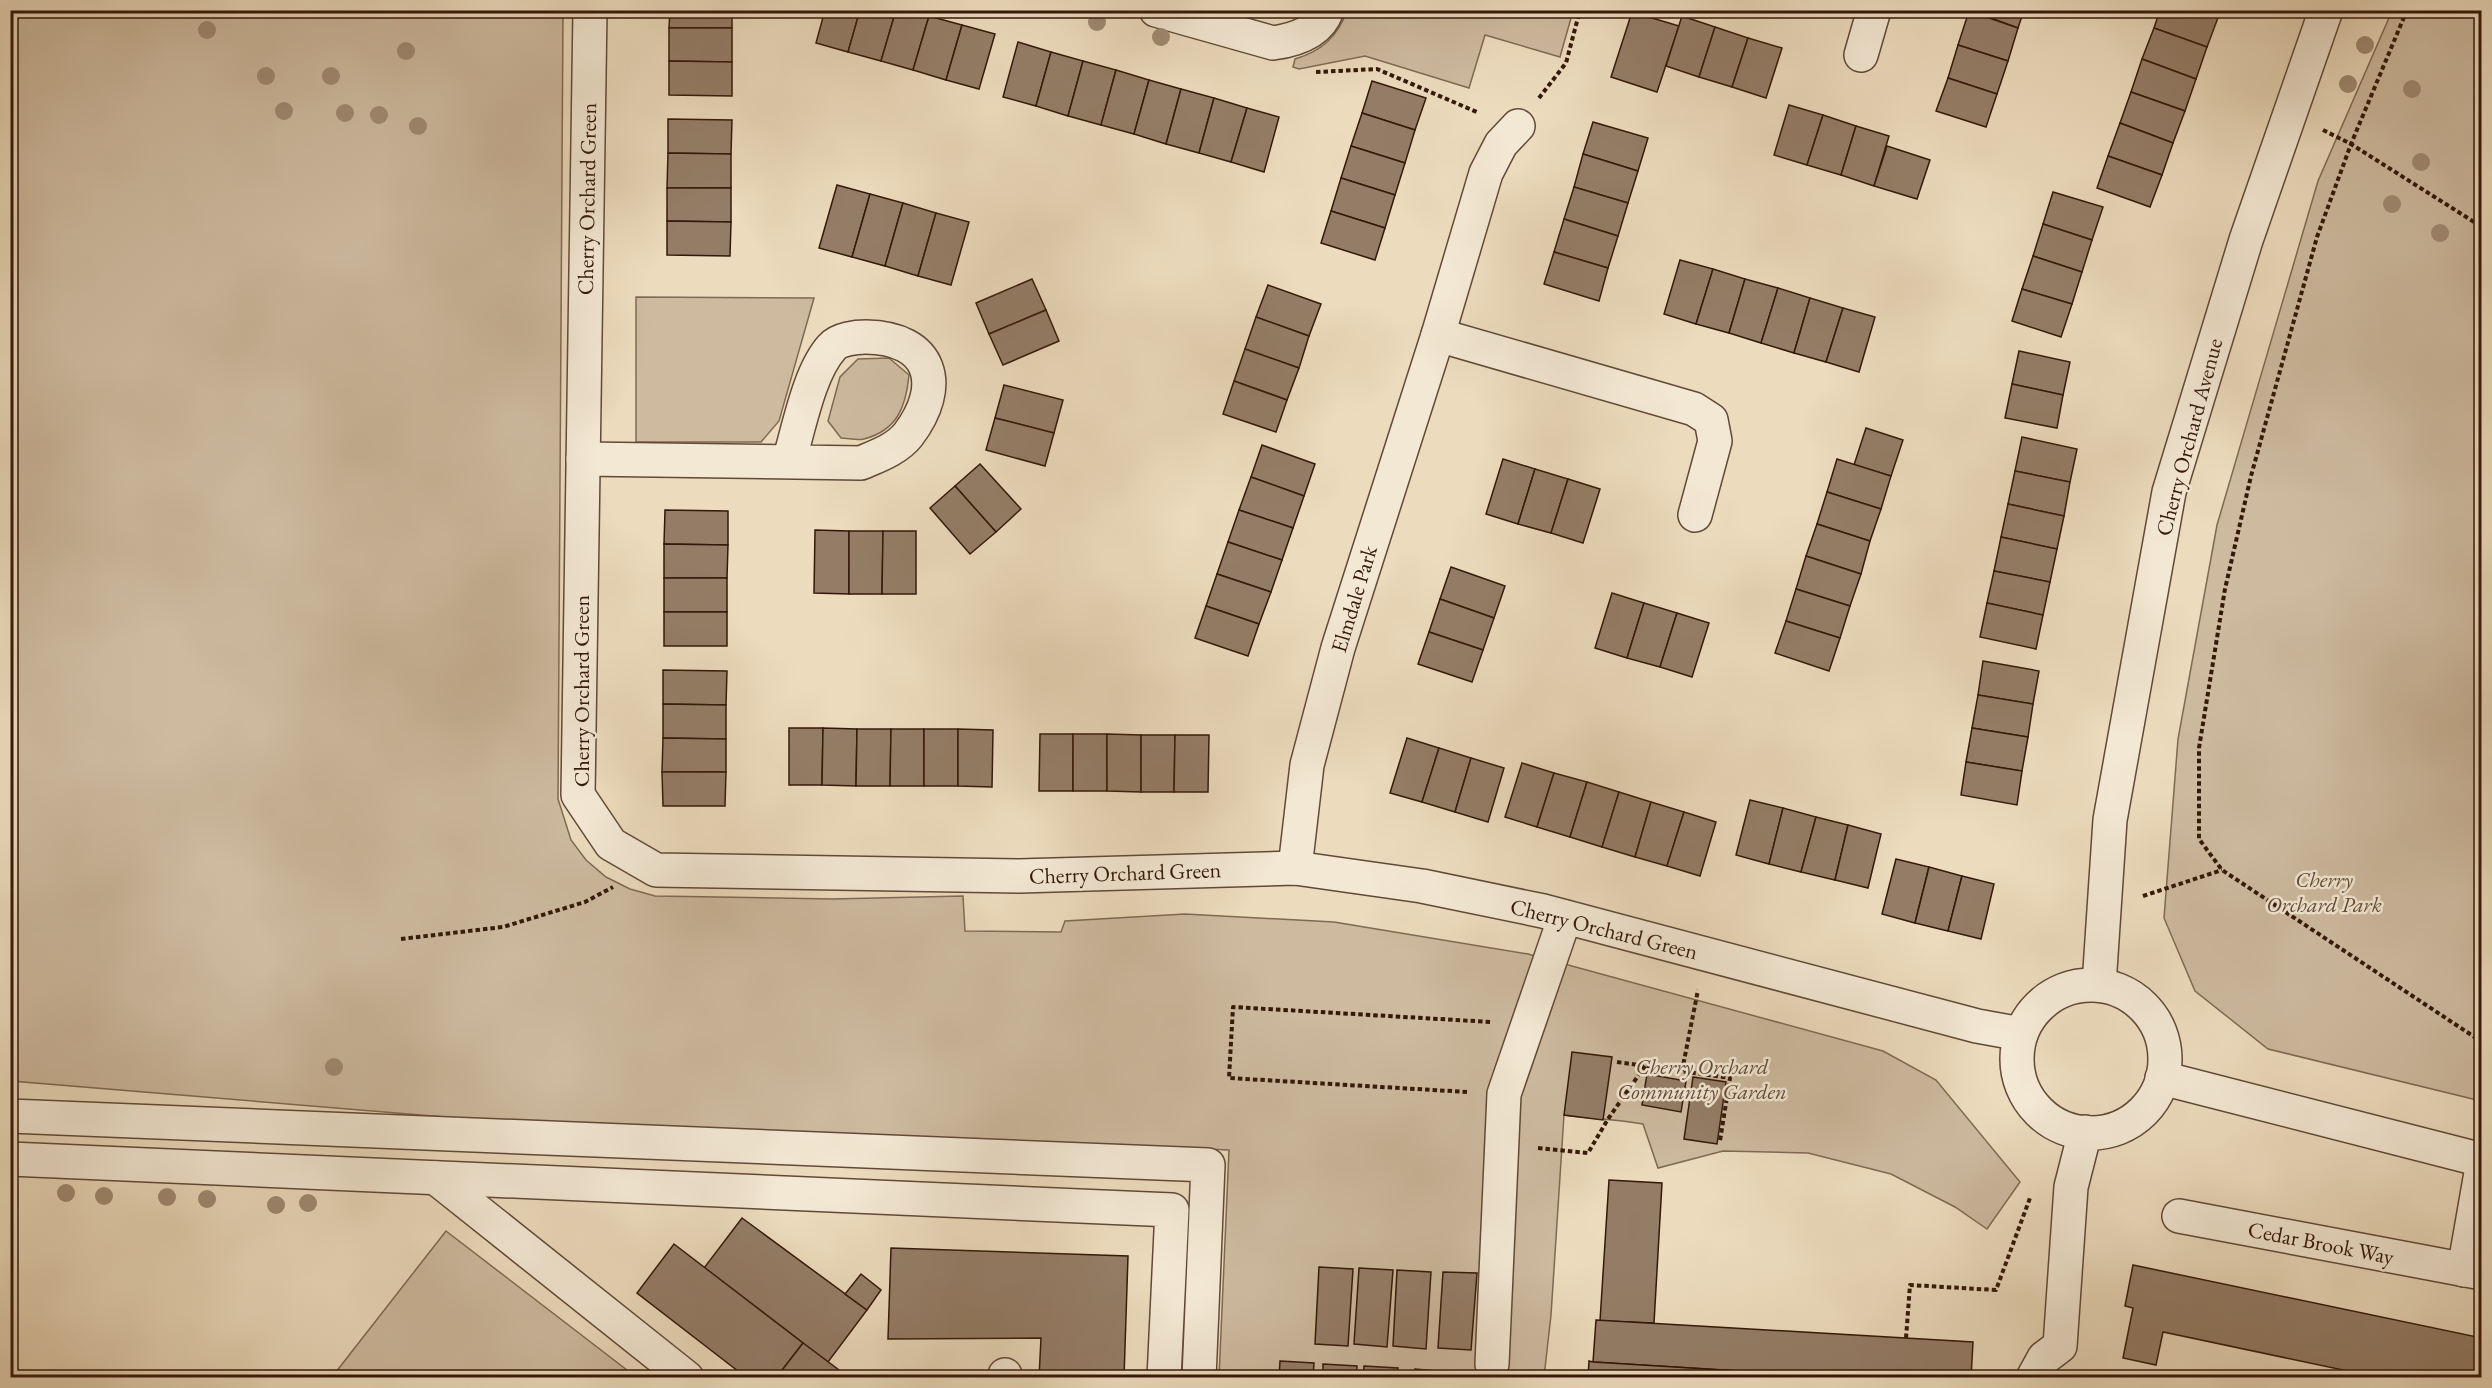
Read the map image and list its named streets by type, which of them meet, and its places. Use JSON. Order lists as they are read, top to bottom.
{
  "streets": {
    "street": [
      "Cherry Orchard Green",
      "Cherry Orchard Avenue",
      "Elmdale Park",
      "Cedar Brook Way"
    ]
  },
  "crossings": [
    ["Cherry Orchard Green", "Cherry Orchard Avenue"],
    ["Cherry Orchard Green", "Elmdale Park"]
  ],
  "parks": ["Cherry Orchard Park", "Cherry Orchard Community Garden"]
}
